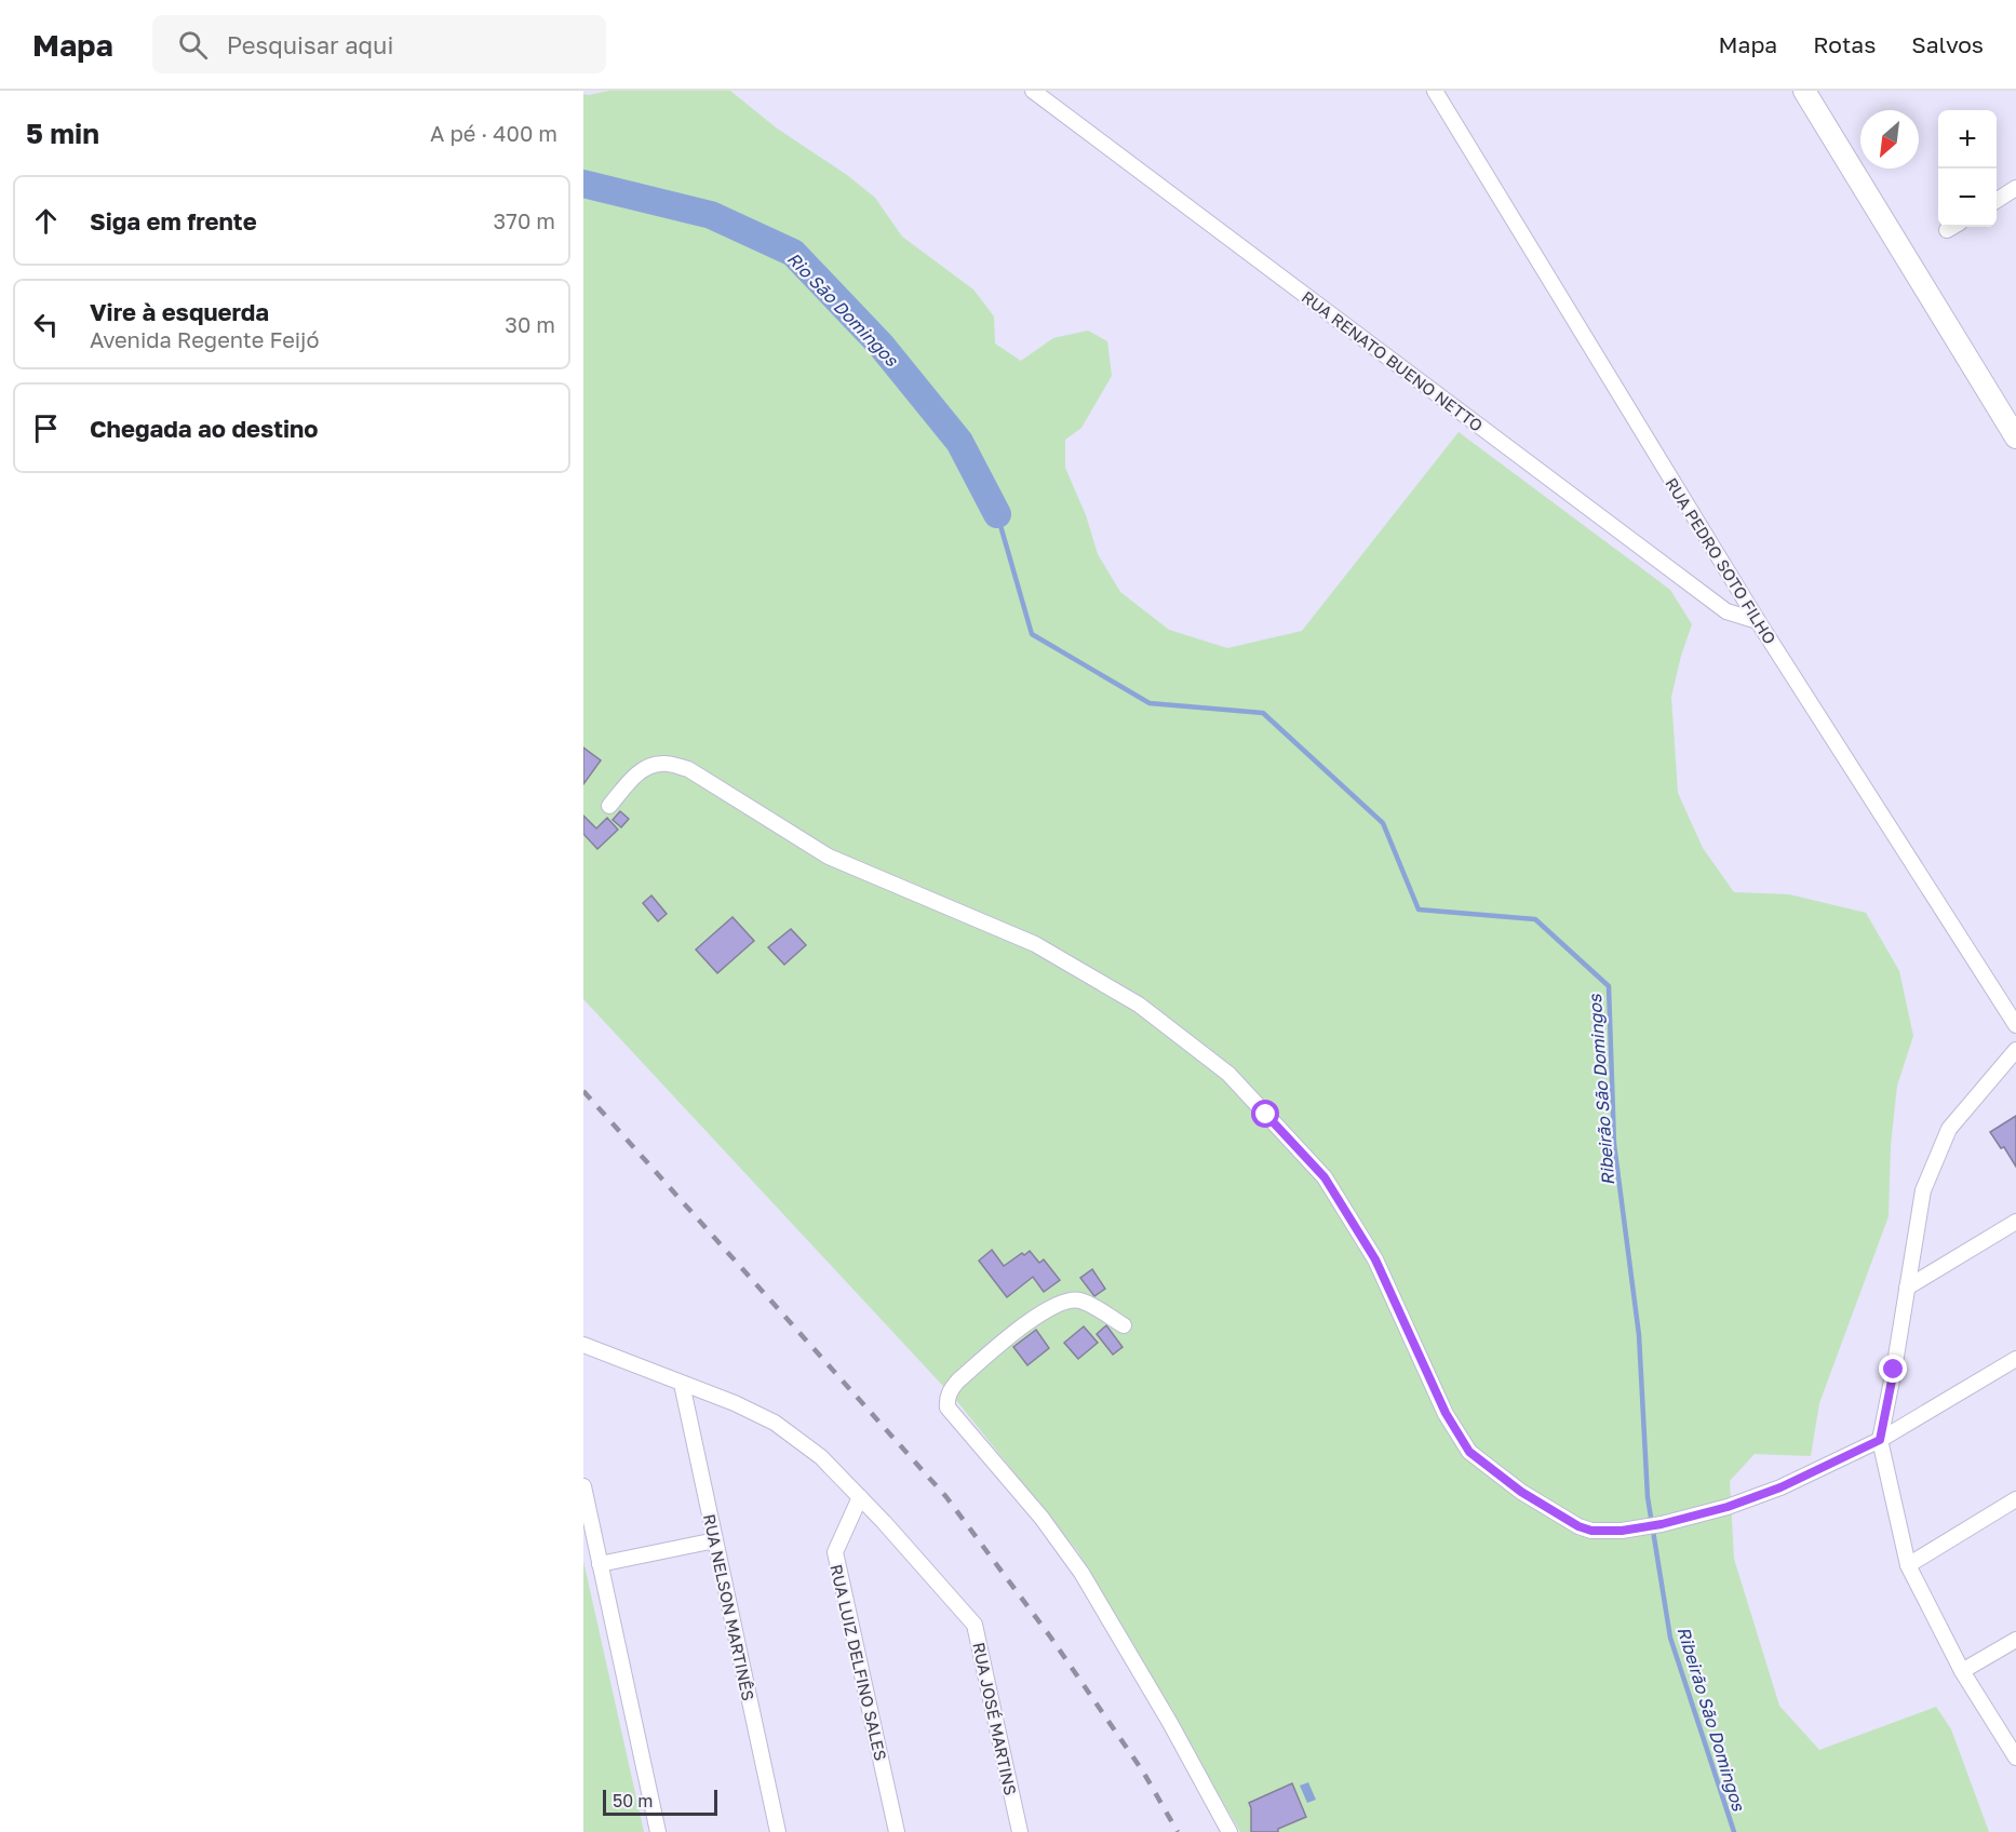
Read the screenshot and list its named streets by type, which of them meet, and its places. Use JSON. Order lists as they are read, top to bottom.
{
  "streets": {
    "street": [
      "RUA RENATO BUENO NETTO",
      "RUA PEDRO SOTO FILHO",
      "RUA NELSON MARTINÊS",
      "RUA LUIZ DELFINO SALES",
      "RUA JOSÉ MARTINS"
    ]
  },
  "crossings": [
    ["RUA RENATO BUENO NETTO", "RUA PEDRO SOTO FILHO"],
    ["RUA NELSON MARTINÊS", "RUA JOSÉ MARTINS"],
    ["RUA LUIZ DELFINO SALES", "RUA JOSÉ MARTINS"]
  ],
  "water": ["Rio São Domingos", "Ribeirão São Domingos"],
  "scale_bar": "50 m",
  "north": "bottom left",
  "page": {
    "header": "Mapa",
    "search": "Pesquisar aqui",
    "nav": ["Mapa", "Rotas", "Salvos"],
    "heading": ["5 min", "A pé · 400 m"],
    "map_buttons": ["+", "−"],
    "list": [
      ["Siga em frente", "370 m"],
      ["Vire à esquerda", "Avenida Regente Feijó", "30 m"],
      "Chegada ao destino"
    ],
    "scale": "50 m"
  }
}
